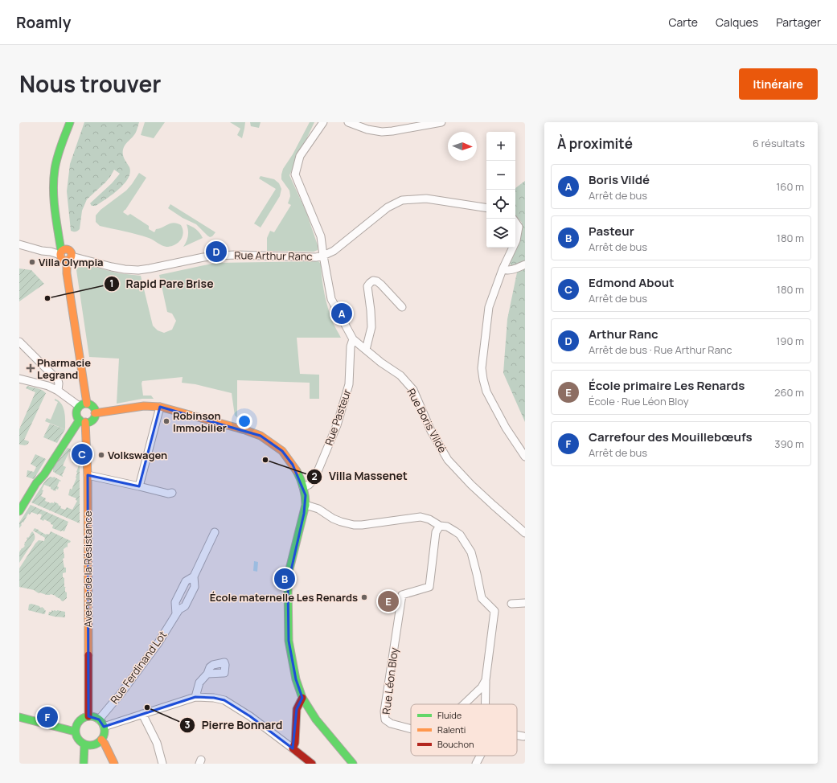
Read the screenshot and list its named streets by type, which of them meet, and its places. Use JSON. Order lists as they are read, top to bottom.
{
  "streets": {
    "main road": ["Avenue de la Résistance"],
    "street": [
      "Rue Arthur Ranc",
      "Rue Pasteur",
      "Rue Boris Vildé",
      "Rue Ferdinand Lot",
      "Rue Léon Bloy"
    ]
  },
  "crossings": [
    ["Rue Pasteur", "Rue Boris Vildé"],
    ["Avenue de la Résistance", "Rue Ferdinand Lot"]
  ],
  "places": {
    "other": [
      "Villa Olympia",
      "Rapid Pare Brise",
      "Robinson Immobilier",
      "Volkswagen",
      "Villa Massenet",
      "École maternelle Les Renards",
      "Pierre Bonnard"
    ],
    "health": ["Pharmacie Legrand"]
  },
  "legend": ["Fluide", "Ralenti", "Bouchon"],
  "north": "right",
  "page": {
    "header": "Roamly",
    "nav": ["Carte", "Calques", "Partager"],
    "title": "Nous trouver",
    "buttons": "Itinéraire",
    "heading": ["À proximité", "6 résultats"],
    "map_buttons": ["+", "−"],
    "list": [
      {
        "mark": "A",
        "name": "Boris Vildé",
        "note": "Arrêt de bus",
        "value": "160 m"
      },
      {
        "mark": "B",
        "name": "Pasteur",
        "note": "Arrêt de bus",
        "value": "180 m"
      },
      {
        "mark": "C",
        "name": "Edmond About",
        "note": "Arrêt de bus",
        "value": "180 m"
      },
      {
        "mark": "D",
        "name": "Arthur Ranc",
        "note": "Arrêt de bus · Rue Arthur Ranc",
        "value": "190 m"
      },
      {
        "mark": "E",
        "name": "École primaire Les Renards",
        "note": "École · Rue Léon Bloy",
        "value": "260 m"
      },
      {
        "mark": "F",
        "name": "Carrefour des Mouillebœufs",
        "note": "Arrêt de bus",
        "value": "390 m"
      }
    ],
    "pins": [
      "D",
      "A",
      "C",
      "B",
      "E",
      "F"
    ]
  }
}
